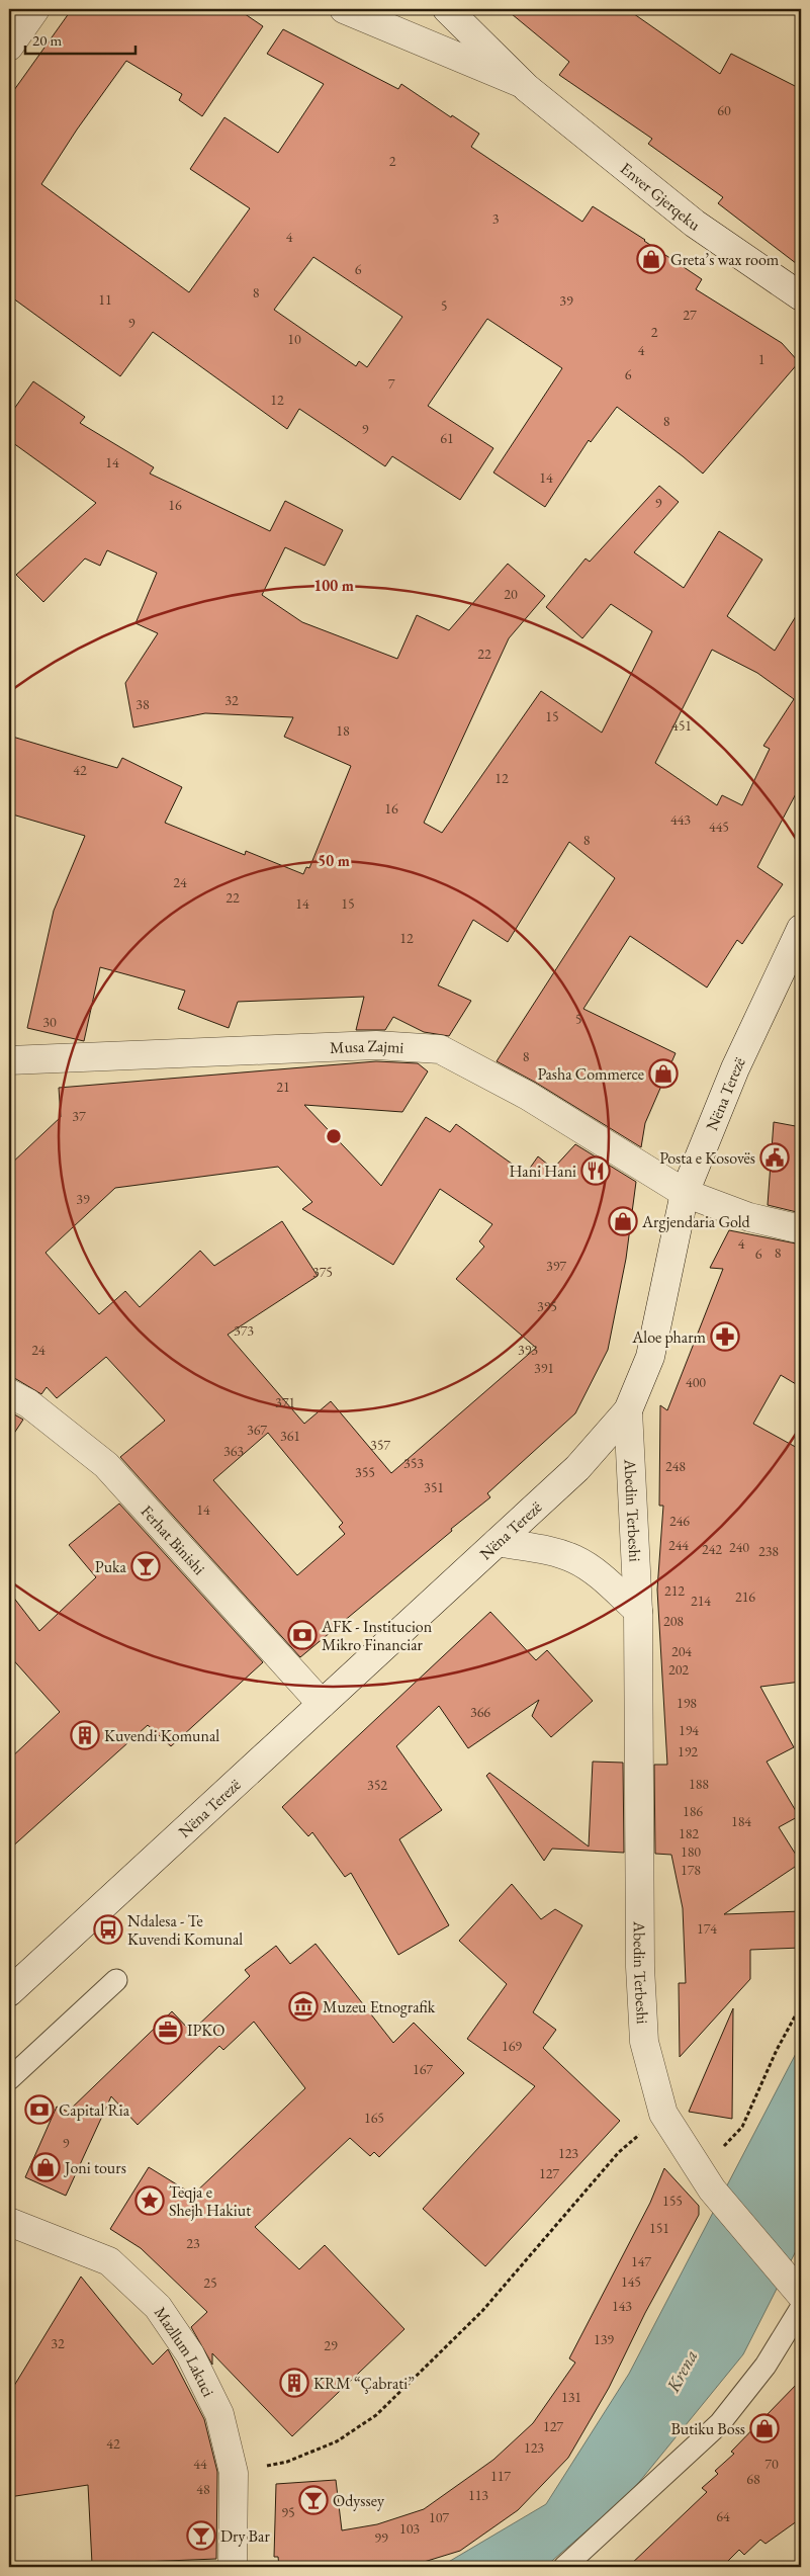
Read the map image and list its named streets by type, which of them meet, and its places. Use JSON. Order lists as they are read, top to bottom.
{
  "streets": {
    "street": [
      "Enver Gjerqeku",
      "Musa Zajmi",
      "Nëna Terezë",
      "Abedin Terbeshi",
      "Ferhat Binishi",
      "Mazllum Lakuci"
    ]
  },
  "crossings": [
    ["Musa Zajmi", "Nëna Terezë"],
    ["Nëna Terezë", "Abedin Terbeshi"],
    ["Nëna Terezë", "Ferhat Binishi"]
  ],
  "water": ["Krena"],
  "places": {
    "shop": [
      "Greta’s wax room",
      "Pasha Commerce",
      "Argjendaria Gold",
      "Joni tours",
      "Butiku Boss"
    ],
    "public building": ["Posta e Kosovës"],
    "restaurant": ["Hani Hani"],
    "pharmacy": ["Aloe pharm"],
    "bar": ["Puka", "Odyssey", "Dry Bar"],
    "bank": ["AFK - Institucion Mikro Financiar", "Capital Ria"],
    "building": ["Kuvendi Komunal", "KRM “Çabrati”"],
    "bus stop": ["Ndalesa - Te Kuvendi Komunal"],
    "museum": ["Muzeu Etnografik"],
    "office": ["IPKO"],
    "place": ["Teqja e Shejh Hakiut"]
  },
  "house_numbers": [
    "60",
    "2",
    "3",
    "4",
    "6",
    "8",
    "11",
    "39",
    "5",
    "27",
    "9",
    "2",
    "10",
    "4",
    "1",
    "6",
    "7",
    "12",
    "8",
    "9",
    "61",
    "14",
    "14",
    "9",
    "16",
    "20",
    "22",
    "32",
    "38",
    "15",
    "451",
    "18",
    "42",
    "12",
    "16",
    "443",
    "445",
    "8",
    "24",
    "22",
    "14",
    "15",
    "12",
    "5",
    "30",
    "8",
    "21",
    "37",
    "39",
    "4",
    "8",
    "6",
    "397",
    "375",
    "395",
    "373",
    "24",
    "393",
    "391",
    "400",
    "371",
    "367",
    "361",
    "357",
    "363",
    "353",
    "248",
    "355",
    "351",
    "14",
    "246",
    "244",
    "240",
    "242",
    "238",
    "212",
    "216",
    "214",
    "208",
    "204",
    "202",
    "198",
    "366",
    "194",
    "192",
    "188",
    "352",
    "186",
    "184",
    "182",
    "180",
    "178",
    "174",
    "169",
    "167",
    "165",
    "9",
    "123",
    "127",
    "155",
    "151",
    "23",
    "147",
    "145",
    "25",
    "143",
    "139",
    "32",
    "29",
    "131",
    "127",
    "42",
    "123",
    "44",
    "70",
    "117",
    "68",
    "48",
    "113",
    "95",
    "64",
    "107",
    "103",
    "99"
  ],
  "scale_bar": "20 m",
  "rings": ["100 m", "50 m"]
}
